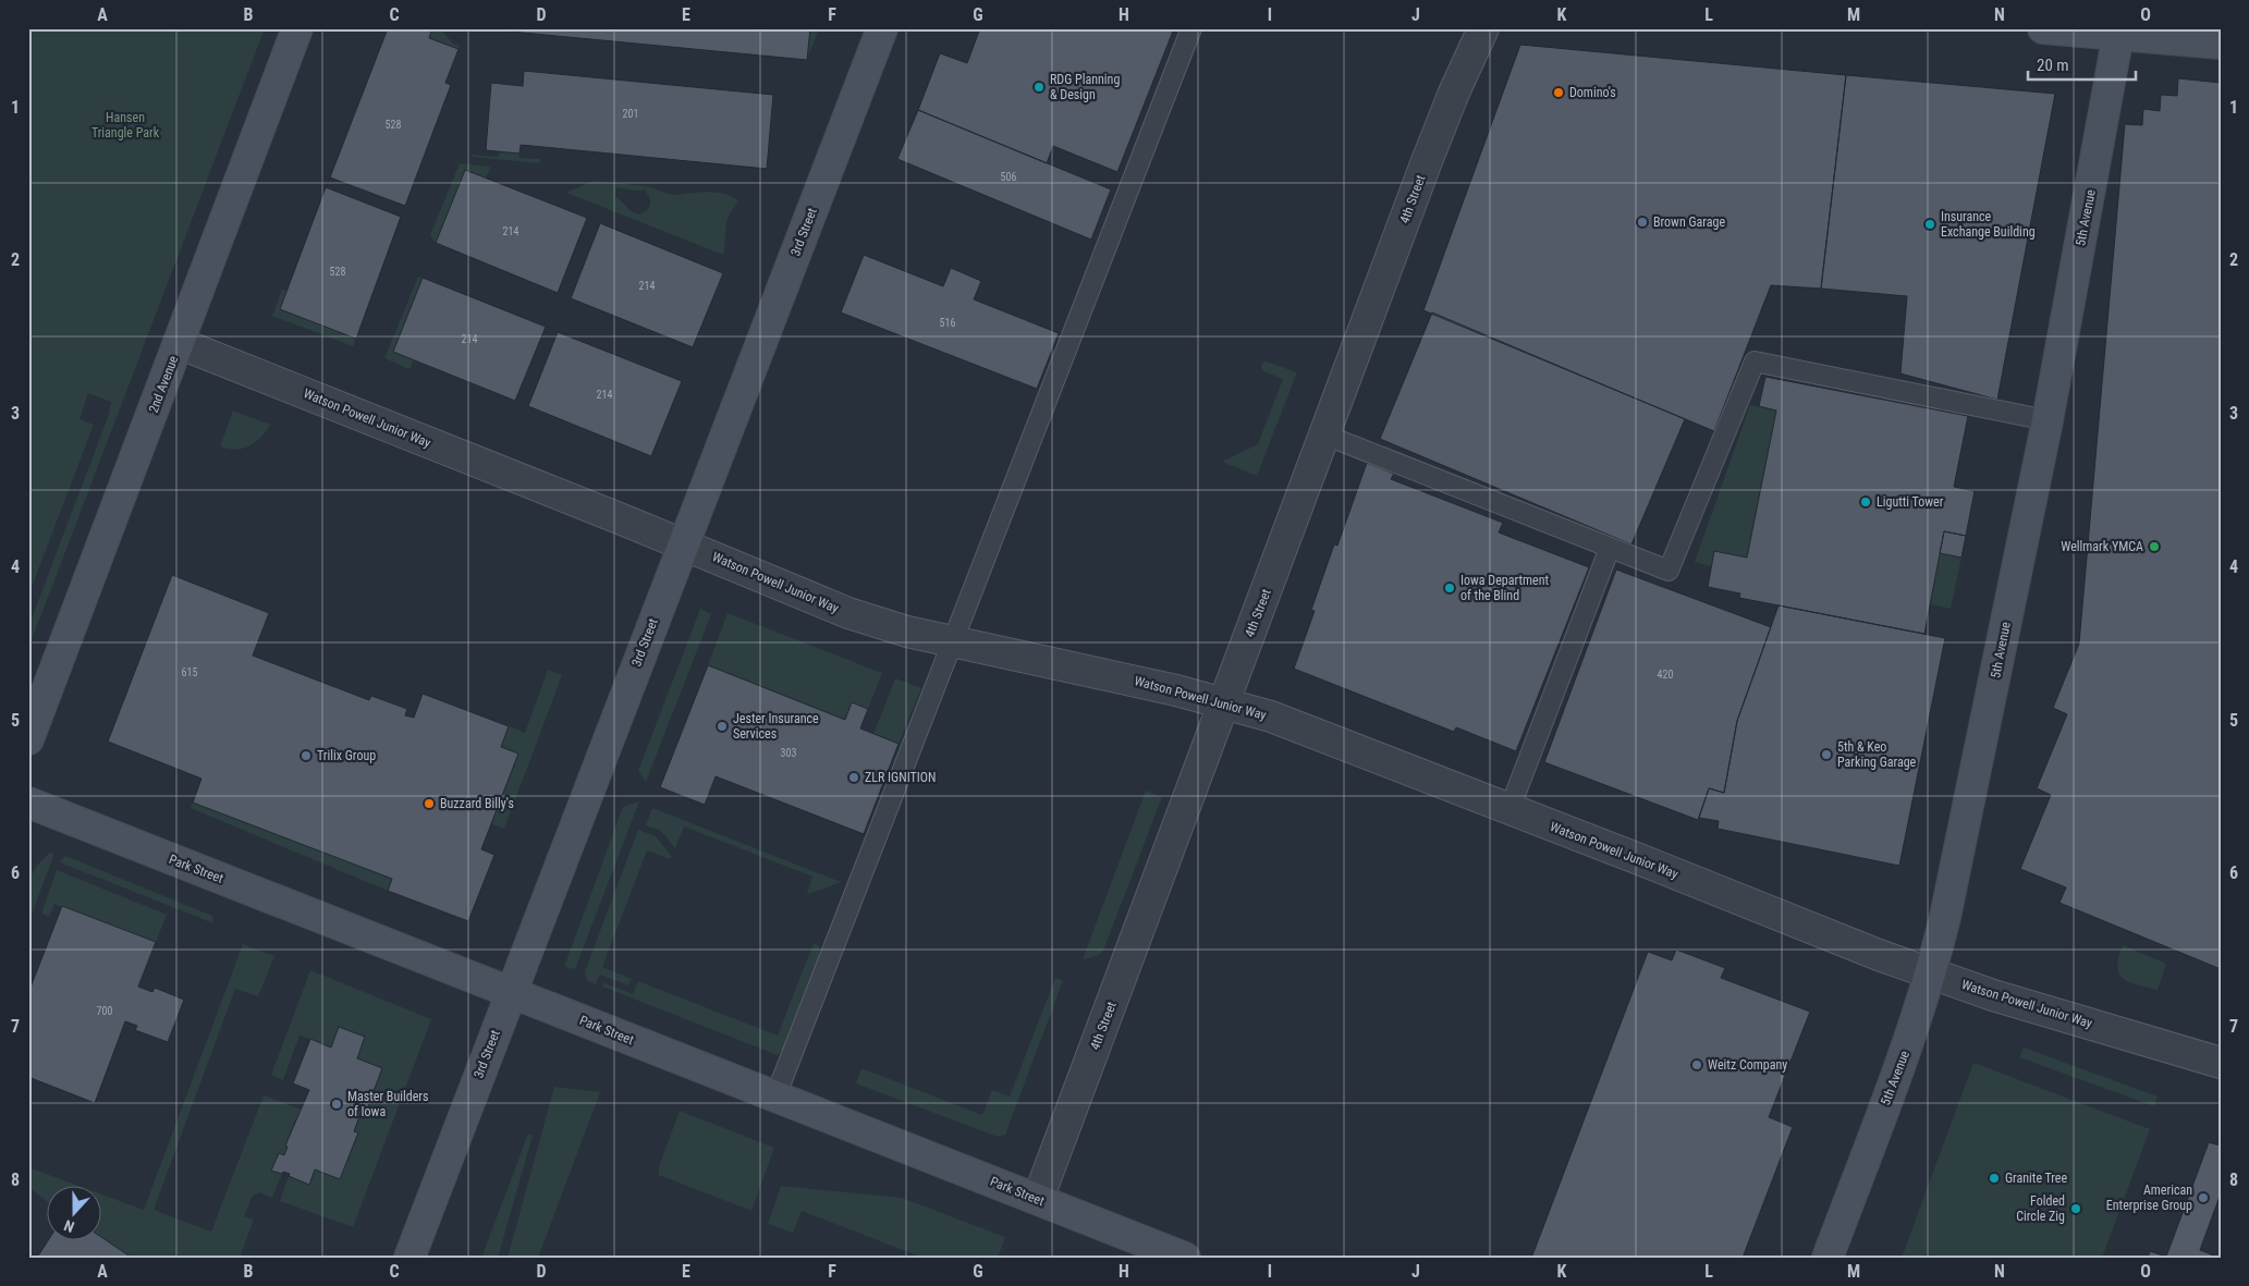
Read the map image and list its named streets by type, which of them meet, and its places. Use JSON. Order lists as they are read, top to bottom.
{
  "streets": {
    "main road": [
      "5th Avenue",
      "3rd Street",
      "2nd Avenue",
      "Park Street"
    ],
    "street": ["4th Street", "Watson Powell Junior Way"]
  },
  "crossings": [
    ["4th Street", "Watson Powell Junior Way"],
    ["4th Street", "Park Street"],
    ["5th Avenue", "Watson Powell Junior Way"],
    ["3rd Street", "Watson Powell Junior Way"],
    ["3rd Street", "Park Street"],
    ["2nd Avenue", "Watson Powell Junior Way"]
  ],
  "parks": ["Hansen Triangle Park"],
  "places": [
    "RDG Planning & Design",
    "Domino's",
    "Brown Garage",
    "Insurance Exchange Building",
    "Ligutti Tower",
    "Wellmark YMCA",
    "Iowa Department of the Blind",
    "Jester Insurance Services",
    "5th & Keo Parking Garage",
    "Trilix Group",
    "ZLR IGNITION",
    "Buzzard Billy's",
    "Weitz Company",
    "Master Builders of Iowa",
    "Granite Tree",
    "American Enterprise Group",
    "Folded Circle Zig"
  ],
  "house_numbers": [
    "201",
    "528",
    "506",
    "214",
    "528",
    "214",
    "516",
    "214",
    "214",
    "615",
    "420",
    "303",
    "700"
  ],
  "scale_bar": "20 m",
  "north": "bottom",
  "grid": {
    "columns": [
      "A",
      "B",
      "C",
      "D",
      "E",
      "F",
      "G",
      "H",
      "I",
      "J",
      "K",
      "L",
      "M",
      "N",
      "O"
    ],
    "rows": [
      "1",
      "2",
      "3",
      "4",
      "5",
      "6",
      "7",
      "8"
    ]
  }
}
